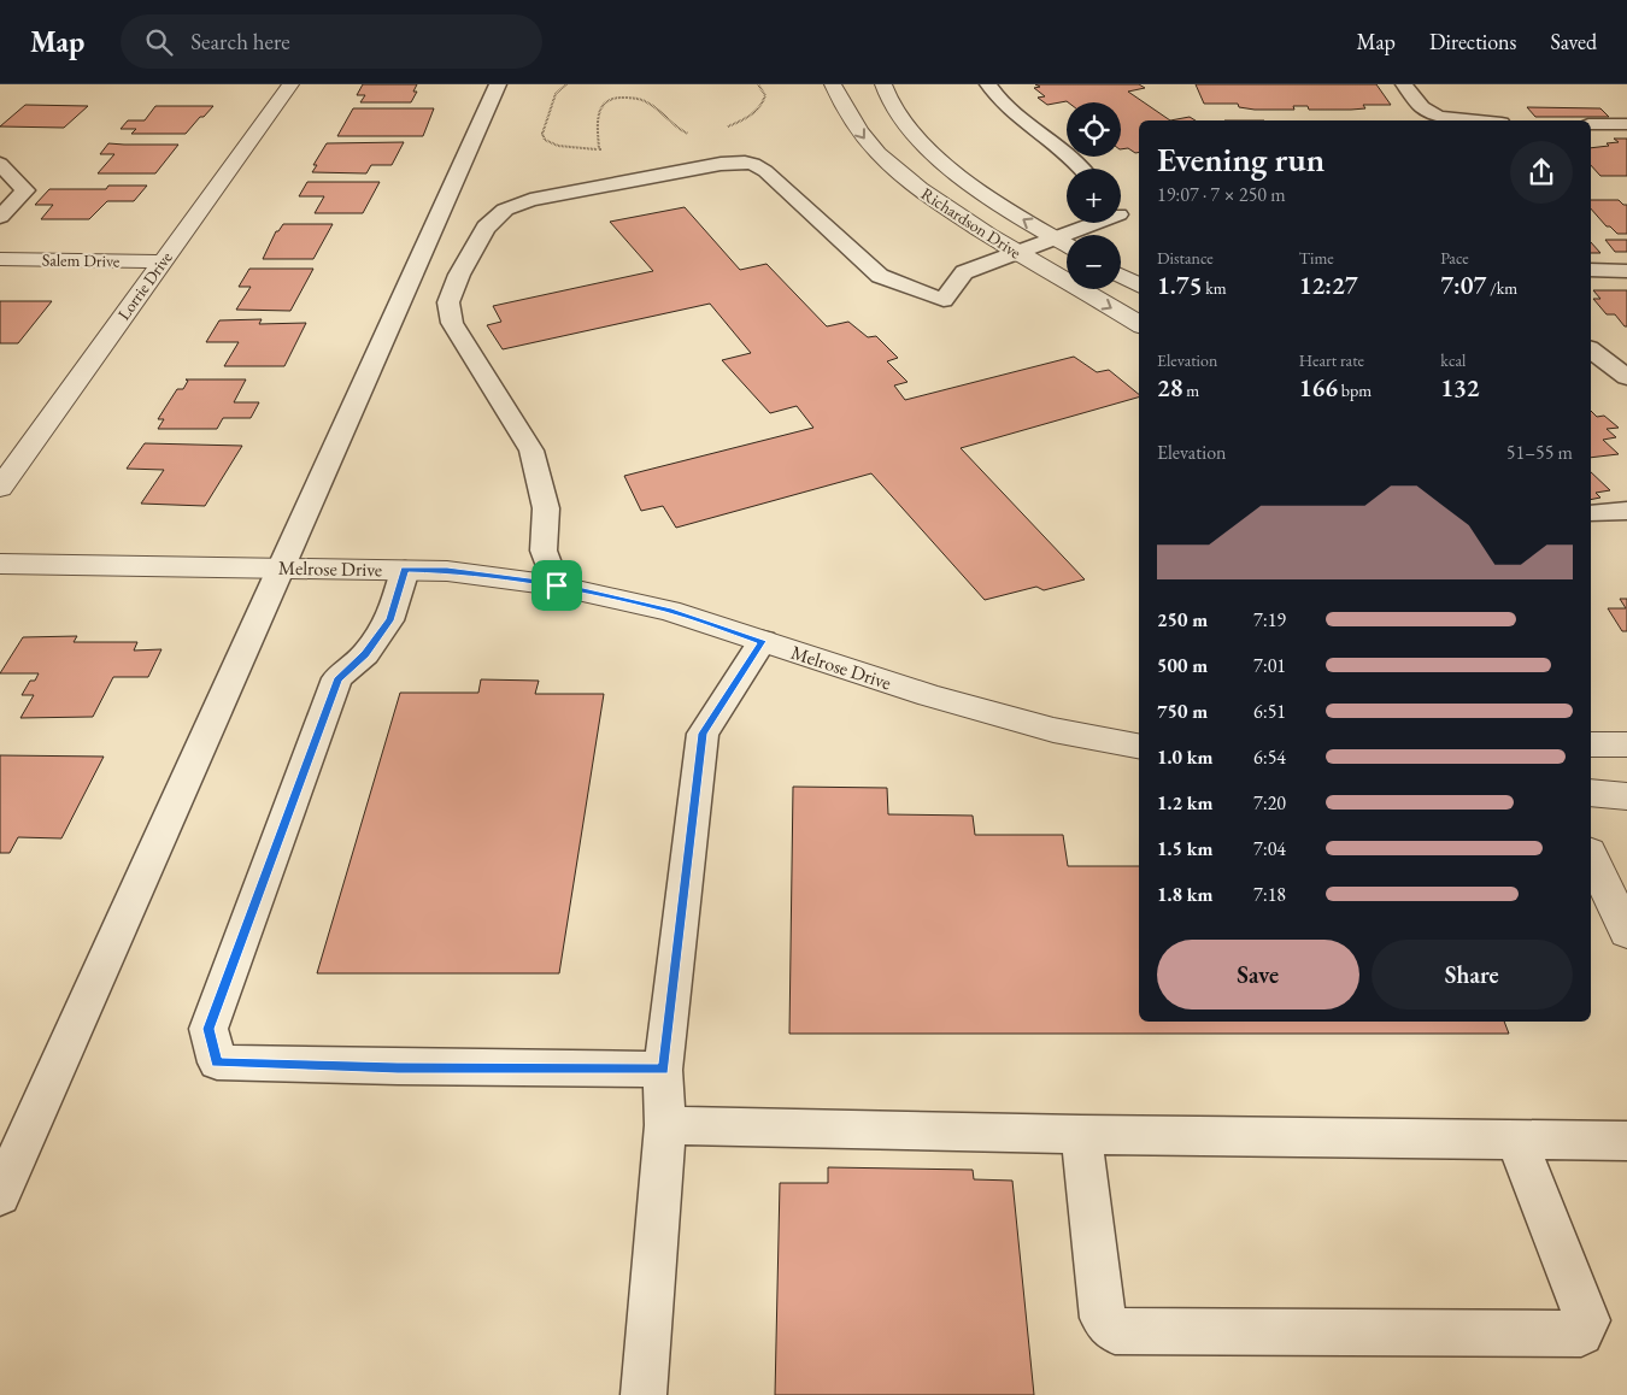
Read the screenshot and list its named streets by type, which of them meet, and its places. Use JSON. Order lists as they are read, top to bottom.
{
  "streets": {
    "street": [
      "Richardson Drive",
      "Salem Drive",
      "Lorrie Drive",
      "Melrose Drive"
    ]
  },
  "crossings": [
    ["Salem Drive", "Lorrie Drive"]
  ],
  "page": {
    "header": "Map",
    "search": "Search here",
    "nav": ["Map", "Directions", "Saved"],
    "map_buttons": ["+", "−"],
    "heading": ["Evening run", "19:07 · 7 × 250 m"],
    "stats": [
      ["Distance", "1.75 km"],
      ["Time", "12:27"],
      ["Pace", "7:07 /km"],
      ["Elevation", "28 m"],
      ["Heart rate", "166 bpm"],
      ["kcal", "132"]
    ],
    "chart": ["Elevation", "51–55 m"],
    "list": [
      {
        "name": "250 m",
        "note": "7:19"
      },
      {
        "name": "500 m",
        "note": "7:01"
      },
      {
        "name": "750 m",
        "note": "6:51"
      },
      {
        "name": "1.0 km",
        "note": "6:54"
      },
      {
        "name": "1.2 km",
        "note": "7:20"
      },
      {
        "name": "1.5 km",
        "note": "7:04"
      },
      {
        "name": "1.8 km",
        "note": "7:18"
      }
    ],
    "buttons": ["Save", "Share"]
  }
}
